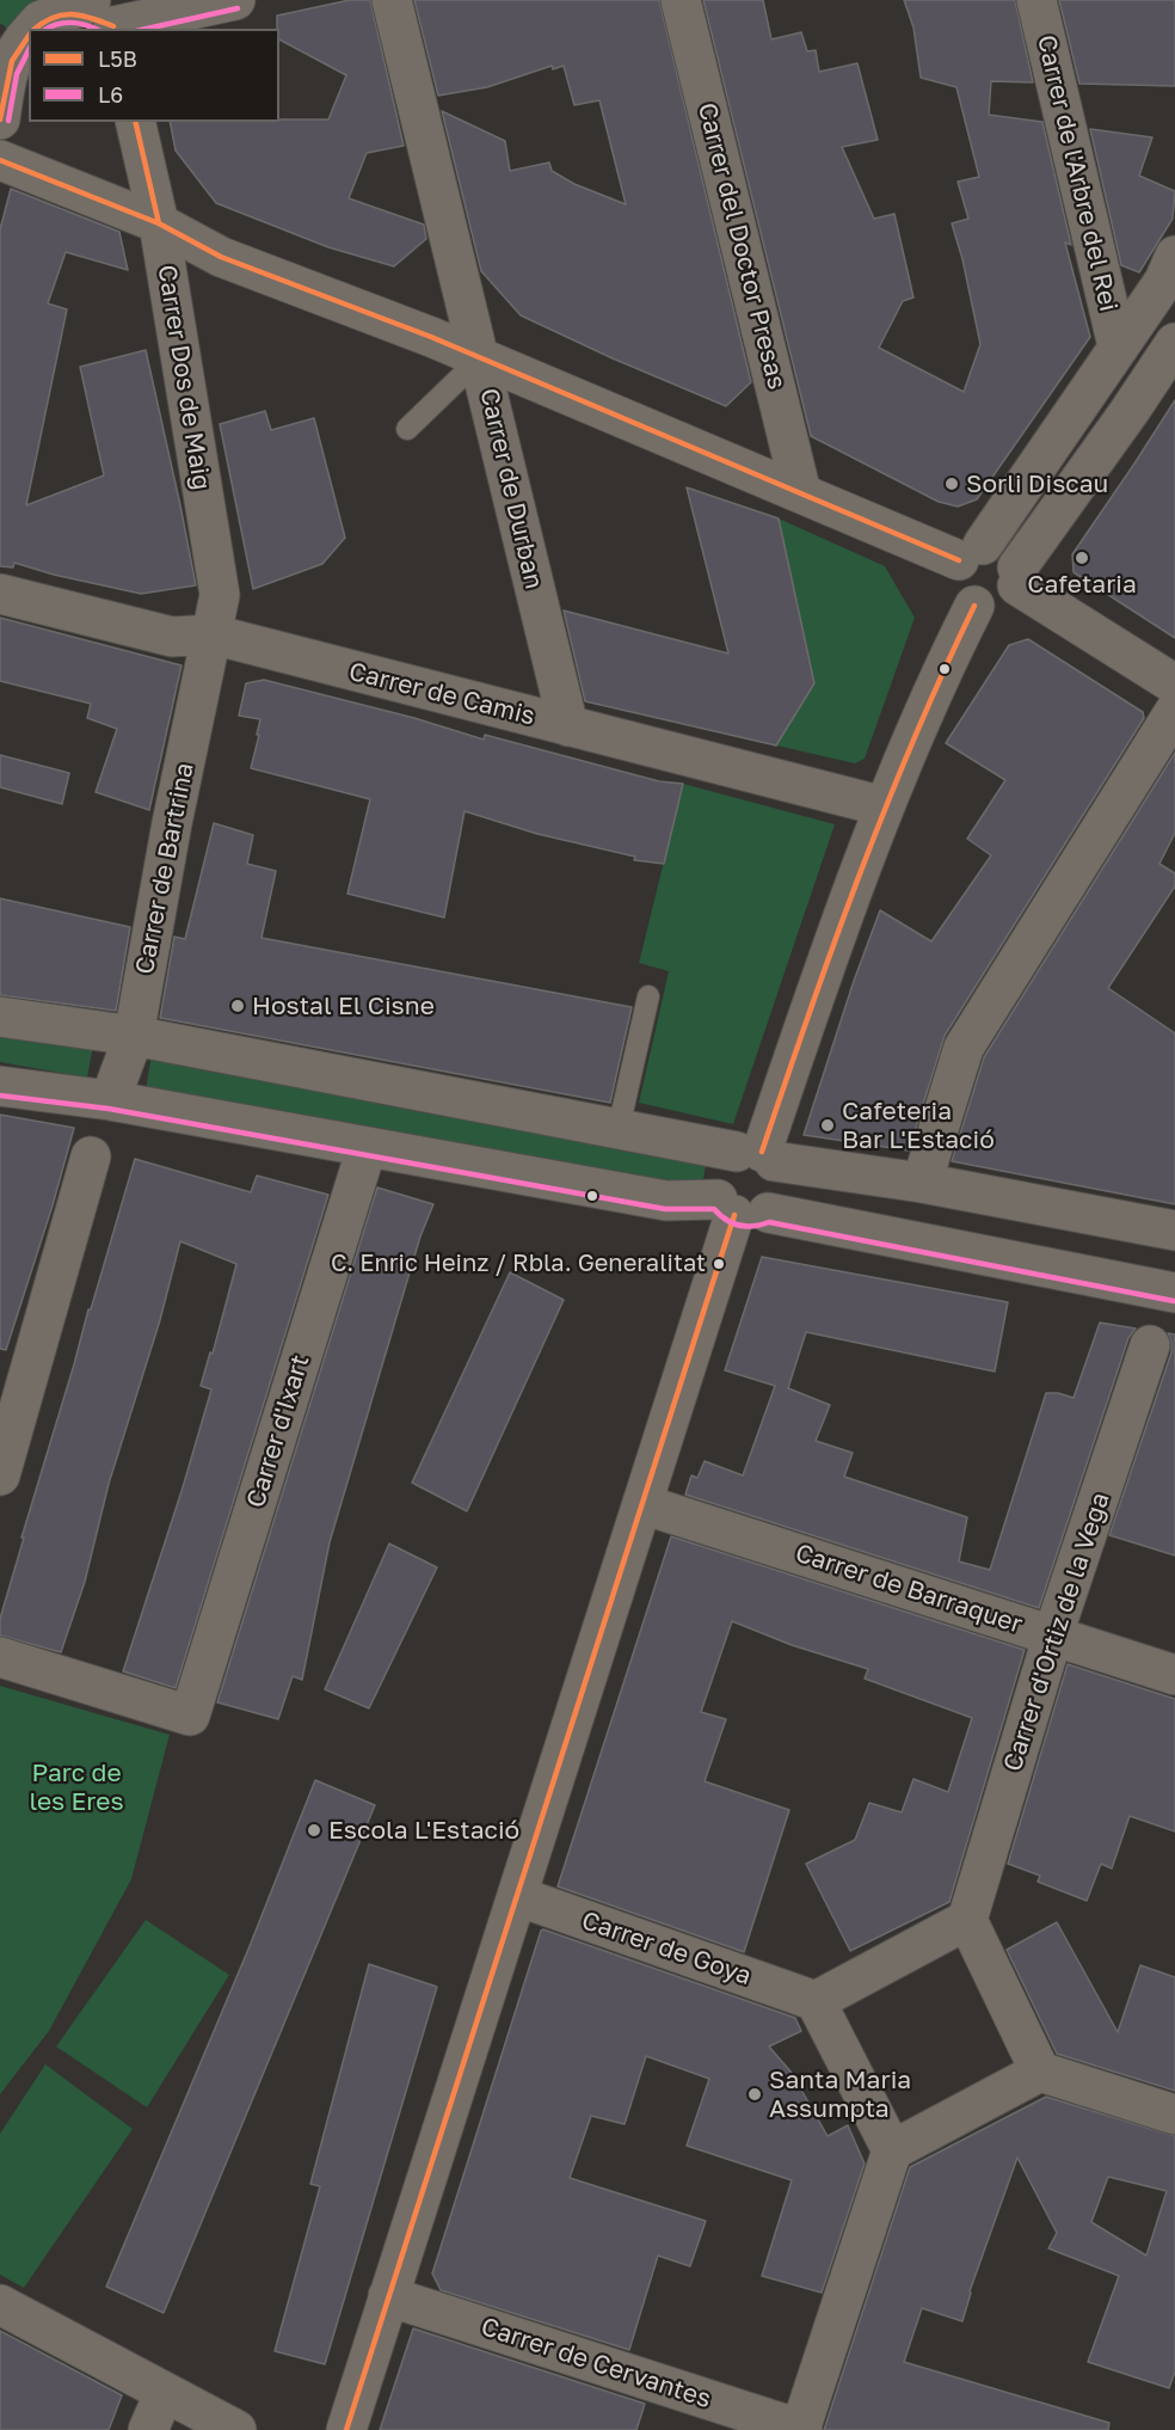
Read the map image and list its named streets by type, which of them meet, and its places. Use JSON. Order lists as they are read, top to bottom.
{
  "streets": {
    "street": [
      "Carrer de l'Arbre del Rei",
      "Carrer del Doctor Presas",
      "Carrer Dos de Maig",
      "Carrer de Durban",
      "Carrer de Camis",
      "Carrer de Bartrina",
      "Carrer d'Ixart",
      "Carrer de Barraquer",
      "Carrer d'Ortiz de la Vega",
      "Carrer de Goya",
      "Carrer de Cervantes"
    ]
  },
  "crossings": [
    ["Carrer Dos de Maig", "Carrer de Camis"],
    ["Carrer Dos de Maig", "Carrer de Bartrina"],
    ["Carrer de Durban", "Carrer de Camis"],
    ["Carrer de Camis", "Carrer de Bartrina"],
    ["Carrer de Barraquer", "Carrer d'Ortiz de la Vega"]
  ],
  "parks": ["Parc de les Eres"],
  "places": [
    "Sorli Discau",
    "Cafetaria",
    "Hostal El Cisne",
    "Cafeteria Bar L'Estació",
    "C. Enric Heinz / Rbla. Generalitat",
    "Escola L'Estació",
    "Santa Maria Assumpta"
  ],
  "lines": ["transit line L6", "transit line L5B"],
  "legend": ["L5B", "L6"]
}
